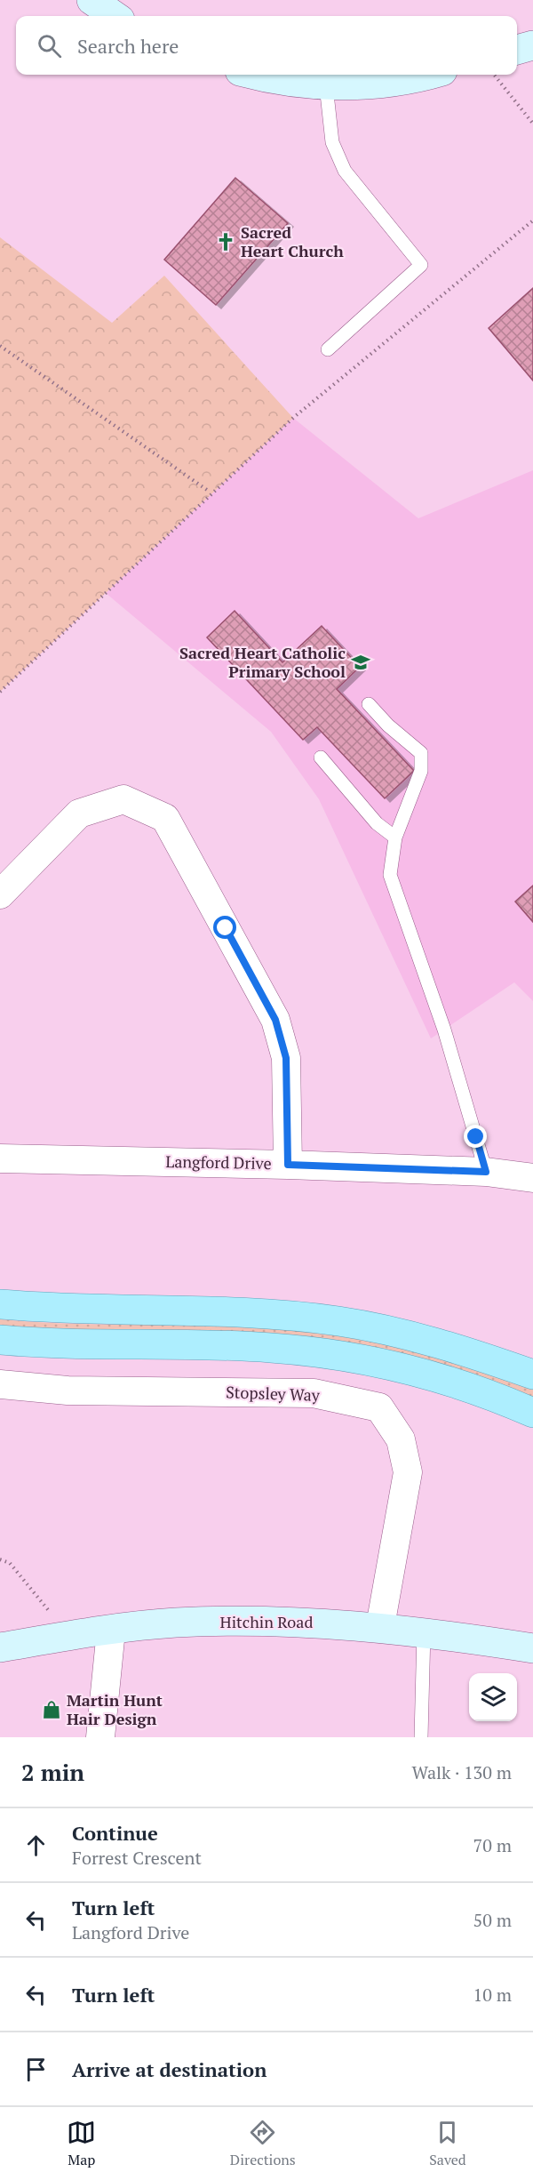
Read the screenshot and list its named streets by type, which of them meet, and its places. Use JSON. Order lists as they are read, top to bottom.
{
  "streets": {
    "street": ["Langford Drive", "Stopsley Way", "Hitchin Road"]
  },
  "crossings": [
    ["Stopsley Way", "Hitchin Road"]
  ],
  "places": {
    "church": ["Sacred Heart Church"],
    "school or university": ["Sacred Heart Catholic Primary School"],
    "shop": ["Martin Hunt Hair Design"]
  },
  "page": {
    "search": "Search here",
    "heading": ["2 min", "Walk · 130 m"],
    "list": [
      ["Continue", "Forrest Crescent", "70 m"],
      ["Turn left", "Langford Drive", "50 m"],
      ["Turn left", "10 m"],
      "Arrive at destination"
    ],
    "nav": ["Map", "Directions", "Saved"]
  }
}
